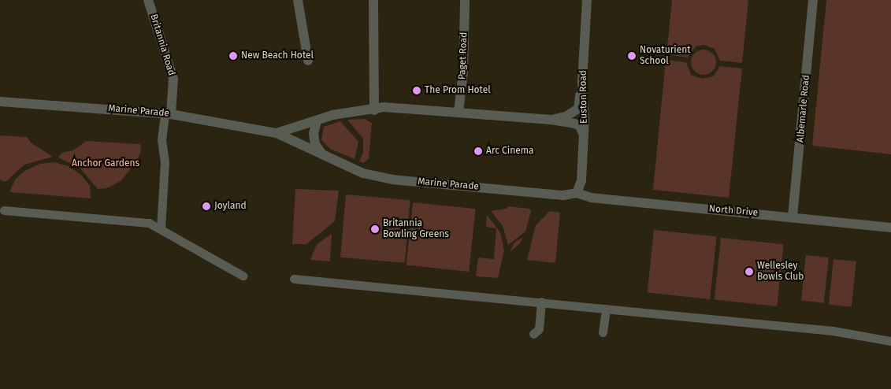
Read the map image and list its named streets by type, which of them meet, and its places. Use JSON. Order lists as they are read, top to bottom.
{
  "streets": {
    "street": [
      "Britannia Road",
      "Paget Road",
      "Euston Road",
      "Albemarle Road",
      "Marine Parade",
      "North Drive"
    ]
  },
  "crossings": [
    ["Britannia Road", "Marine Parade"],
    ["Paget Road", "Marine Parade"],
    ["Euston Road", "Marine Parade"],
    ["Euston Road", "North Drive"],
    ["Albemarle Road", "North Drive"],
    ["Marine Parade", "North Drive"]
  ],
  "parks": ["Anchor Gardens"],
  "places": [
    "New Beach Hotel",
    "Novaturient School",
    "The Prom Hotel",
    "Arc Cinema",
    "Joyland",
    "Britannia Bowling Greens",
    "Wellesley Bowls Club"
  ]
}
